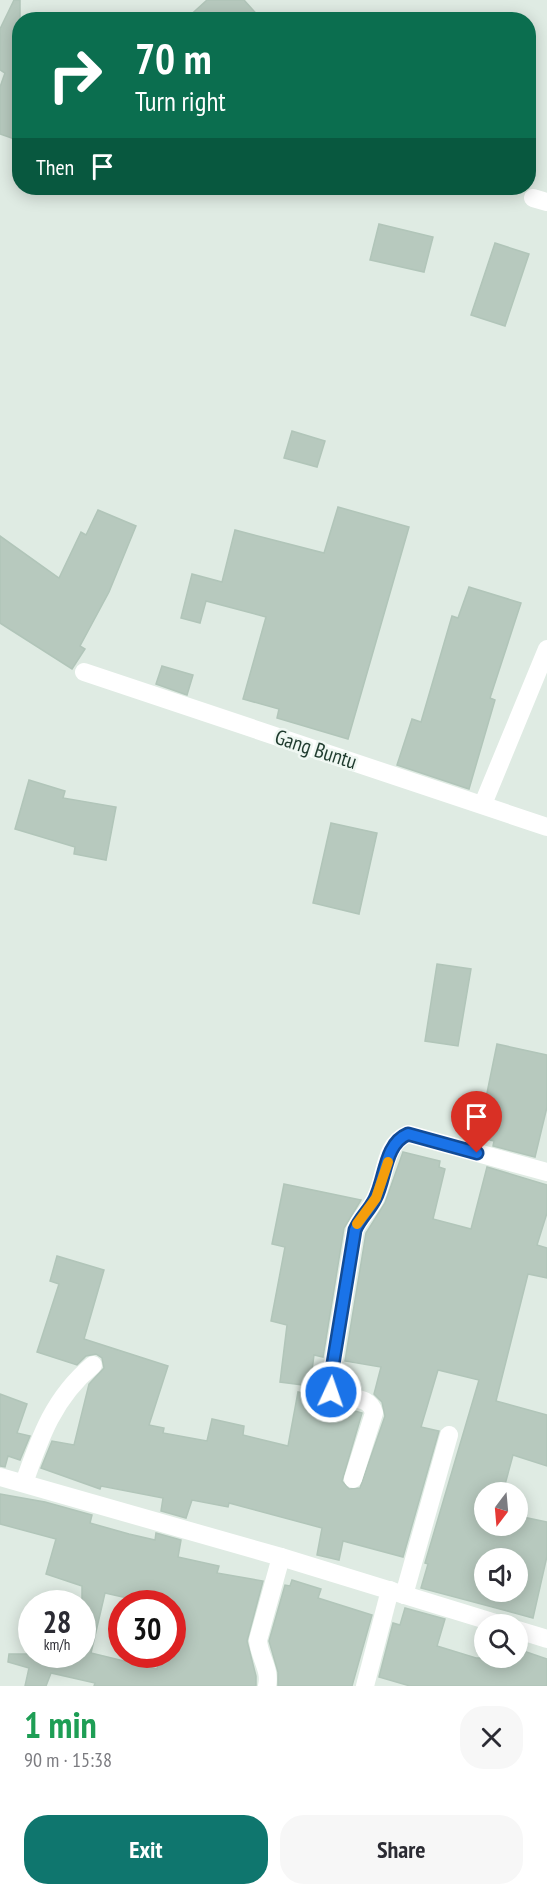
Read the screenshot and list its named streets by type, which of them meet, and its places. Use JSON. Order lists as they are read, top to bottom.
{
  "streets": {
    "street": ["Gang Buntu"]
  },
  "north": "bottom",
  "page": {
    "turn": ["70 m", "Turn right"],
    "then": "Then",
    "speed": "28 km/h",
    "limit": "30",
    "heading": ["1 min", "90 m · 15:38"],
    "buttons": ["Exit", "Share"]
  }
}
